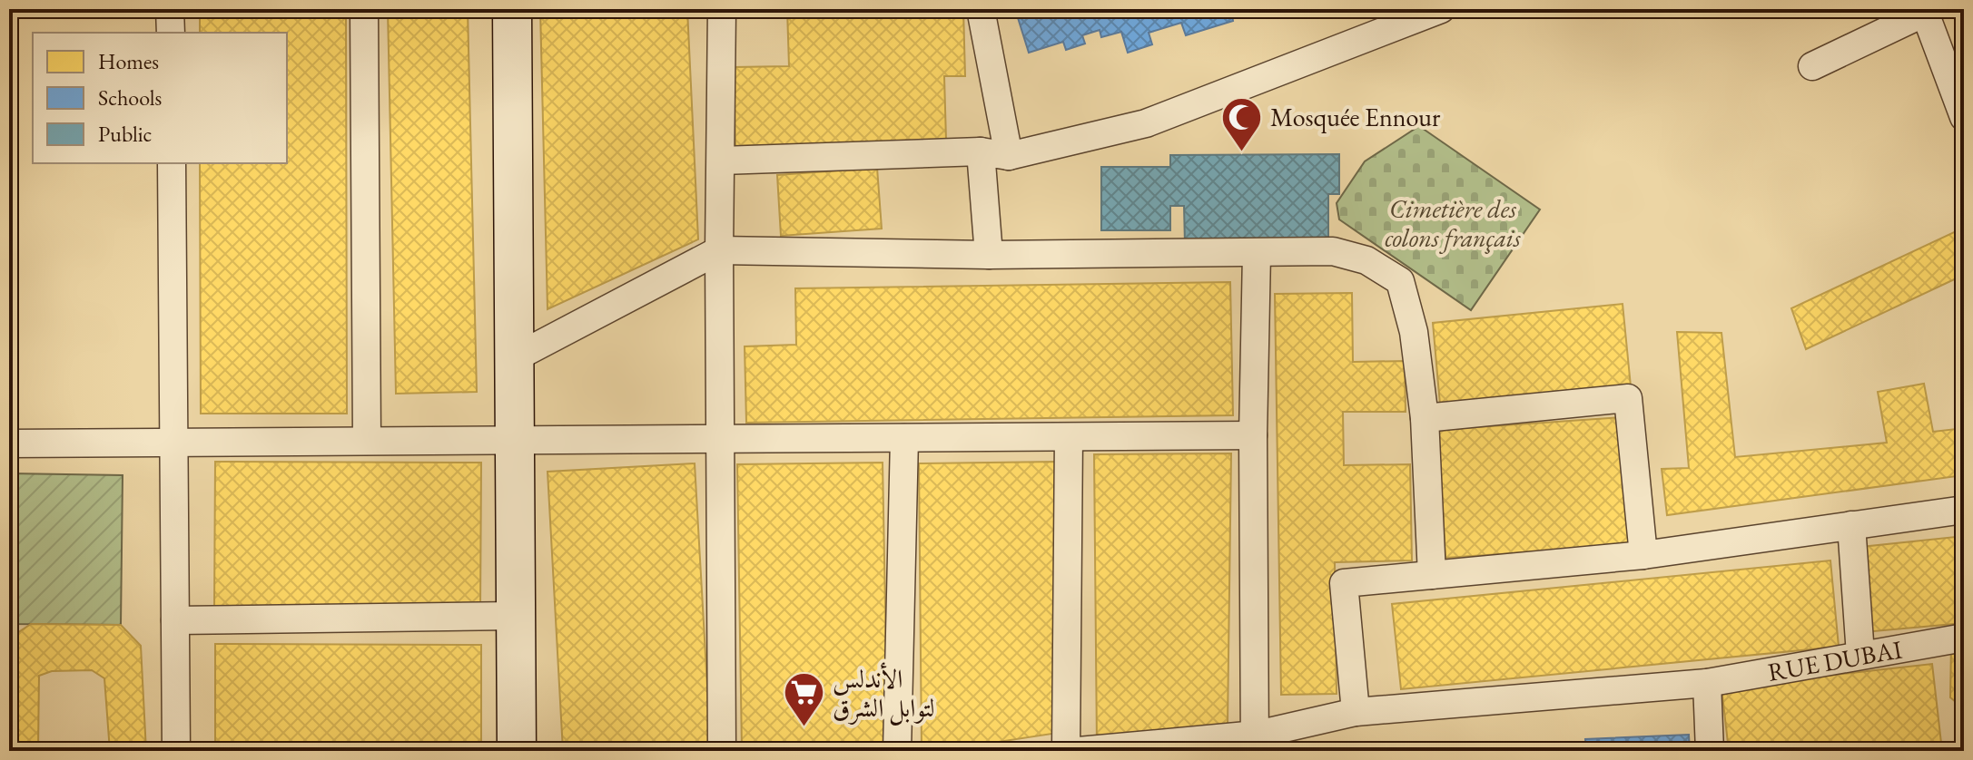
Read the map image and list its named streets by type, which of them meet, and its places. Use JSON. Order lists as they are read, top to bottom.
{
  "streets": {
    "street": ["RUE DUBAI"]
  },
  "parks": ["Cimetière des colons français"],
  "places": {
    "mosque": ["Mosquée Ennour"],
    "supermarket": ["الأندلس لتوابل الشرق"]
  },
  "legend": ["Homes", "Schools", "Public"]
}
